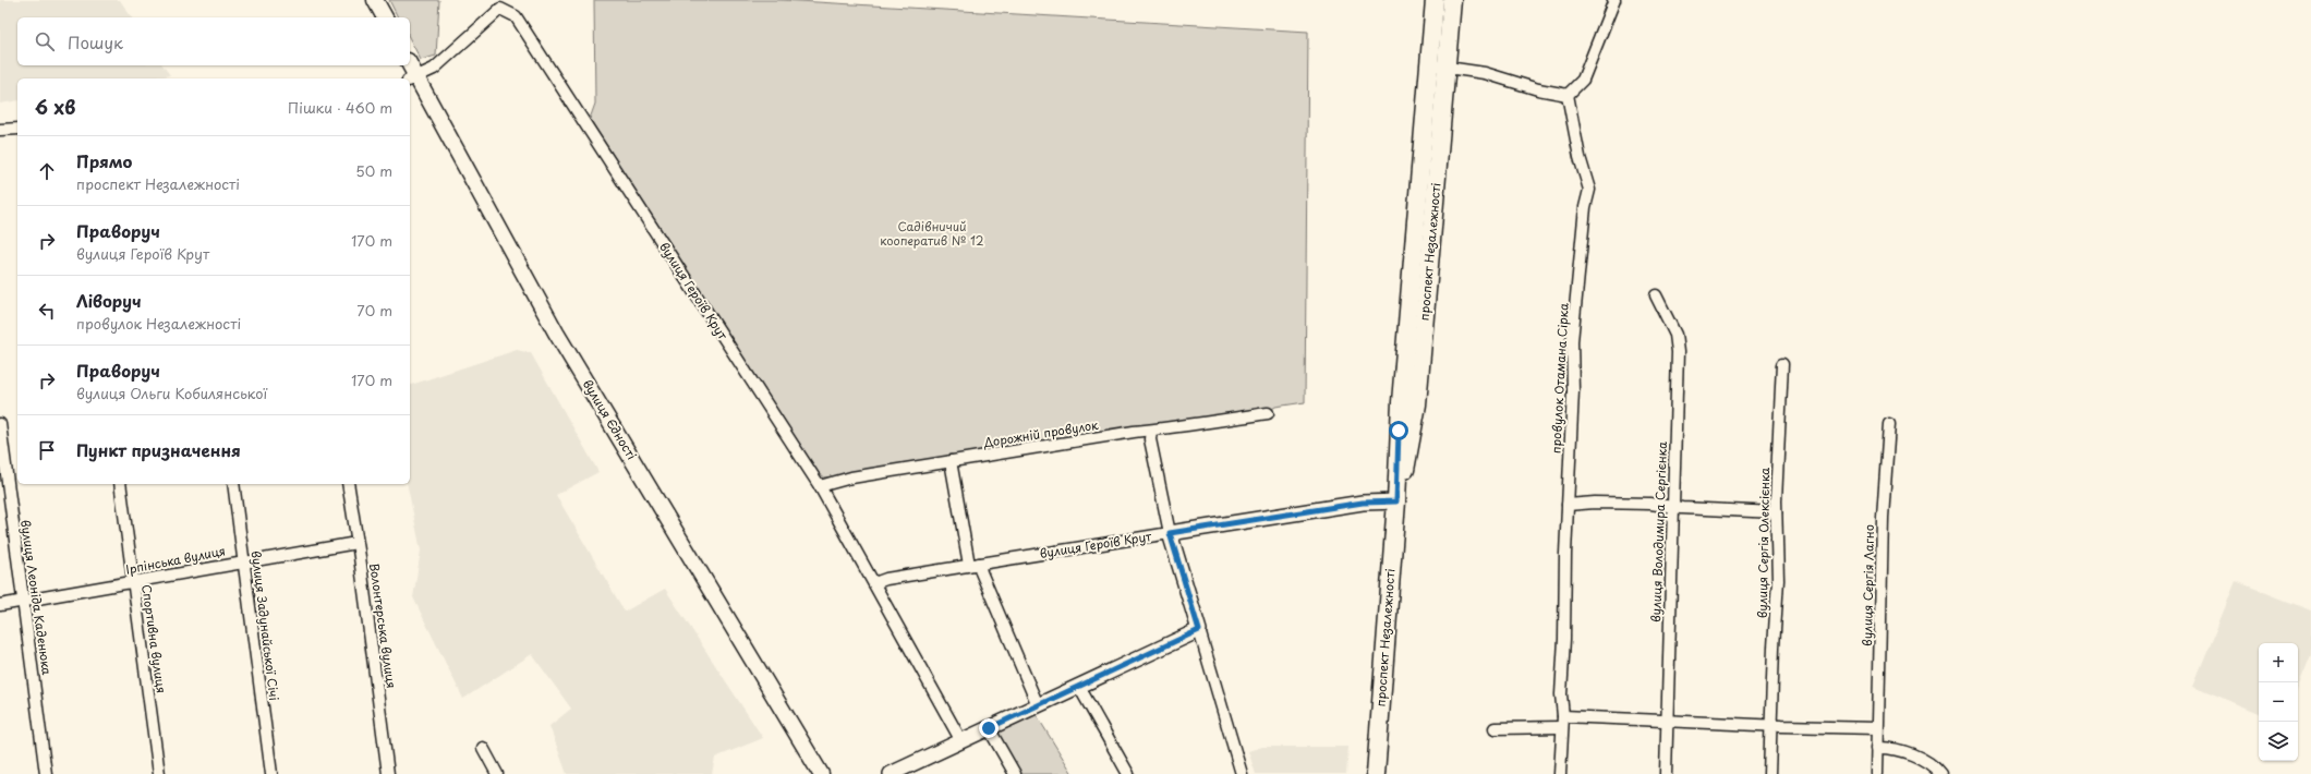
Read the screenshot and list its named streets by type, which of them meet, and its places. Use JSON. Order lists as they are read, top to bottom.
{
  "streets": {
    "main road": ["проспект Незалежності", "вулиця Єдності"],
    "street": [
      "вулиця Героїв Крут",
      "провулок Отамана Сірка",
      "Дорожній провулок",
      "вулиця Володимира Сергієнка",
      "вулиця Сергія Олексієнка",
      "Ірпінська вулиця",
      "вулиця Сергія Лагно",
      "вулиця Леоніда Каденюка",
      "вулиця Задунайської Січі",
      "Волонтерська вулиця",
      "Спортивна вулиця"
    ]
  },
  "crossings": [
    ["проспект Незалежності", "вулиця Героїв Крут"],
    ["вулиця Героїв Крут", "вулиця Єдності"],
    ["вулиця Героїв Крут", "Дорожній провулок"],
    ["Ірпінська вулиця", "вулиця Леоніда Каденюка"],
    ["Ірпінська вулиця", "вулиця Задунайської Січі"],
    ["Ірпінська вулиця", "Волонтерська вулиця"],
    ["Ірпінська вулиця", "Спортивна вулиця"]
  ],
  "parks": ["Садівничий кооператив № 12"],
  "page": {
    "search": "Пошук",
    "heading": ["6 хв", "Пішки · 460 m"],
    "list": [
      ["Прямо", "проспект Незалежності", "50 m"],
      ["Праворуч", "вулиця Героїв Крут", "170 m"],
      ["Ліворуч", "провулок Незалежності", "70 m"],
      ["Праворуч", "вулиця Ольги Кобилянської", "170 m"],
      "Пункт призначення"
    ],
    "map_buttons": ["+", "−"]
  }
}
